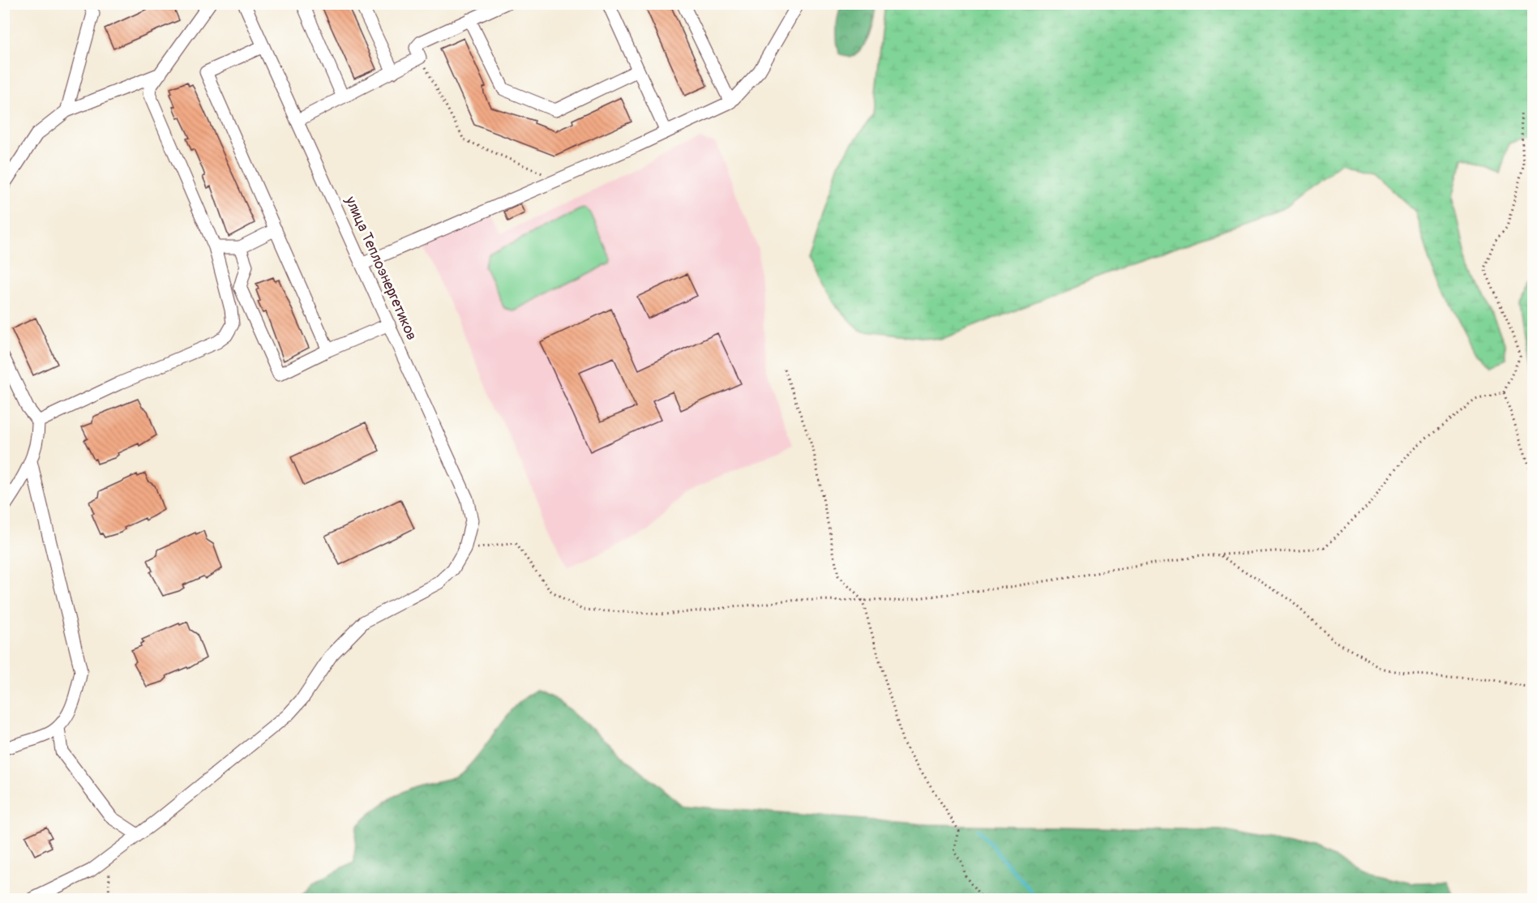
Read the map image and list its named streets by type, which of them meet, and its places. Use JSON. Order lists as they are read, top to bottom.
{
  "streets": {
    "street": ["улица Теплоэнергетиков"]
  }
}
